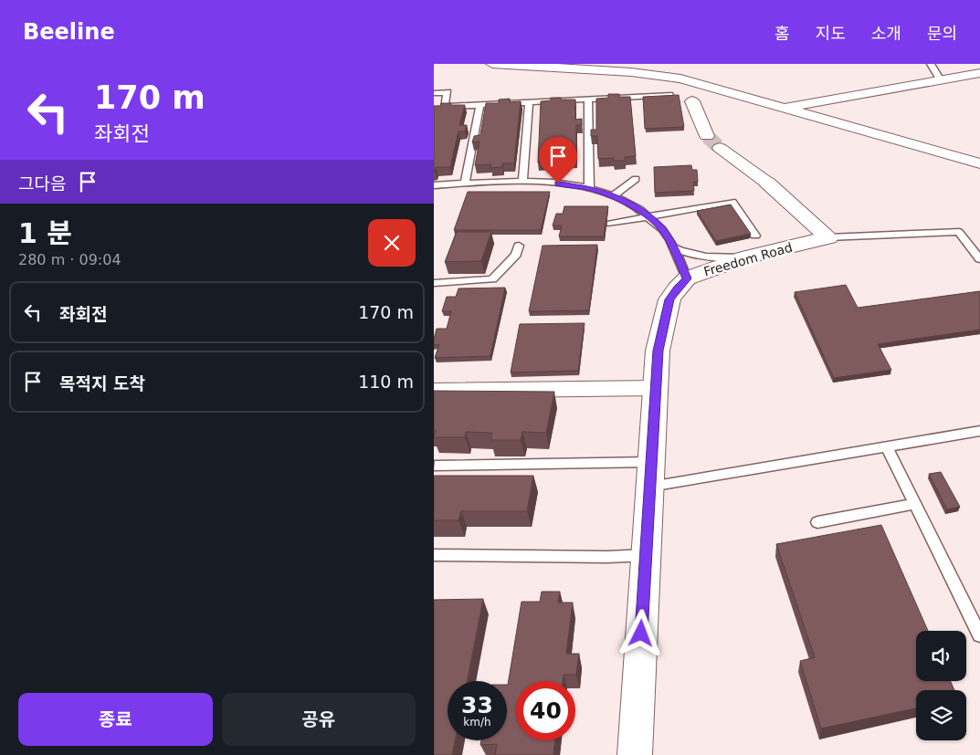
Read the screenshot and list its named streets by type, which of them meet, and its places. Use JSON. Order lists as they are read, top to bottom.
{
  "streets": {
    "street": ["Freedom Road"]
  },
  "page": {
    "header": "Beeline",
    "nav": [
      "홈",
      "지도",
      "소개",
      "문의"
    ],
    "turn": ["170 m", "좌회전"],
    "then": "그다음",
    "heading": ["1 분", "280 m · 09:04"],
    "list": [
      {
        "name": "좌회전",
        "value": "170 m"
      },
      {
        "name": "목적지 도착",
        "value": "110 m"
      }
    ],
    "speed": "33 km/h",
    "limit": "40",
    "buttons": ["종료", "공유"]
  }
}
